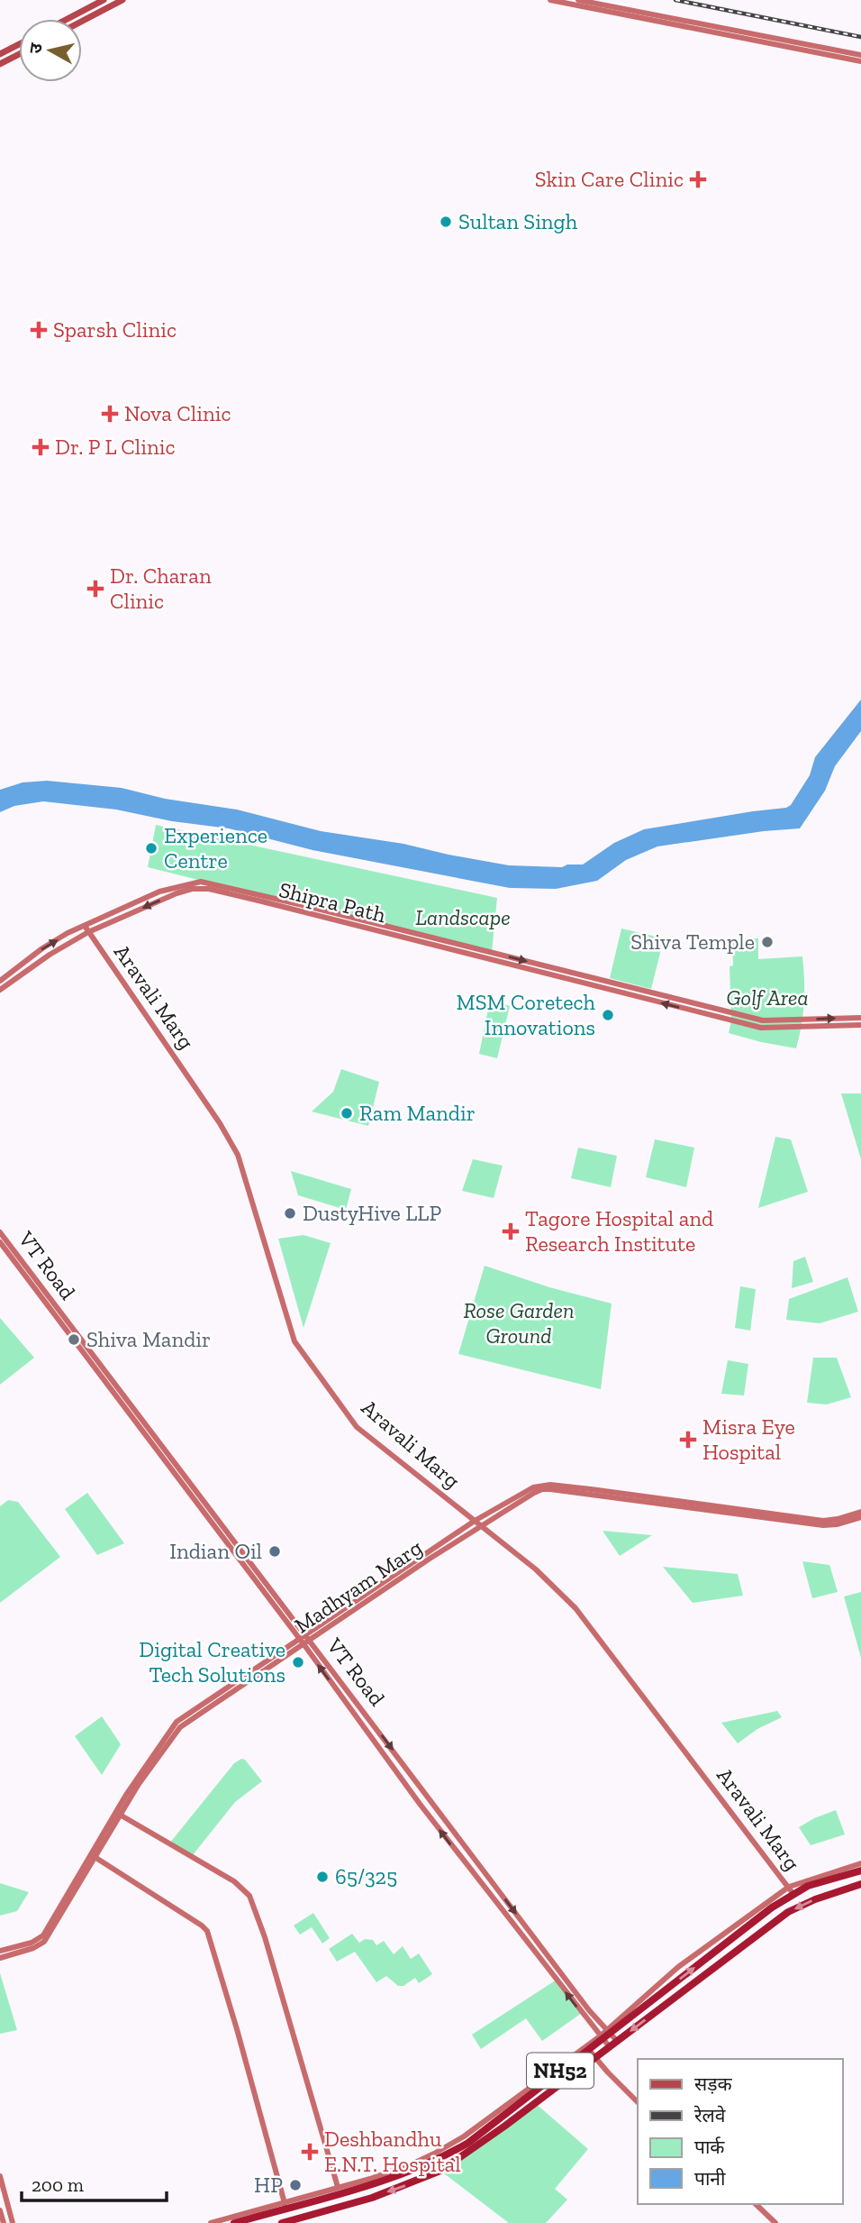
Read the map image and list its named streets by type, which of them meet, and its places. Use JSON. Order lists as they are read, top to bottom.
{
  "streets": {
    "highway": ["NH52"],
    "street": [
      "Shipra Path",
      "Aravali Marg",
      "VT Road",
      "Madhyam Marg"
    ]
  },
  "crossings": [
    ["Shipra Path", "Aravali Marg"],
    ["Aravali Marg", "Madhyam Marg"],
    ["Aravali Marg", "NH52"],
    ["VT Road", "Madhyam Marg"],
    ["VT Road", "NH52"]
  ],
  "parks": ["Landscape", "Golf Area", "Rose Garden Ground"],
  "places": {
    "health": [
      "Skin Care Clinic",
      "Sparsh Clinic",
      "Nova Clinic",
      "Dr. P L Clinic",
      "Dr. Charan Clinic",
      "Tagore Hospital and Research Institute",
      "Misra Eye Hospital",
      "Deshbandhu E.N.T. Hospital"
    ],
    "other": [
      "Sultan Singh",
      "Experience Centre",
      "Shiva Temple",
      "MSM Coretech Innovations",
      "Ram Mandir",
      "DustyHive LLP",
      "Shiva Mandir",
      "Indian Oil",
      "Digital Creative Tech Solutions",
      "65/325",
      "HP"
    ]
  },
  "legend": [
    "सड़क",
    "रेलवे",
    "पार्क",
    "पानी"
  ],
  "scale_bar": "200 m",
  "north": "left"
}
